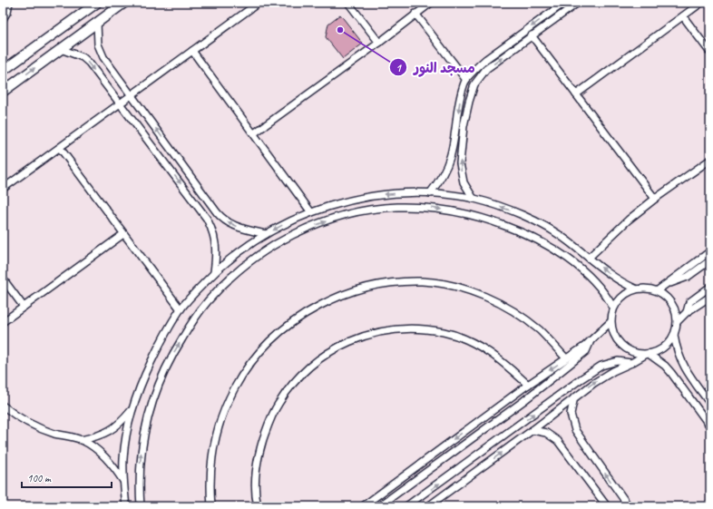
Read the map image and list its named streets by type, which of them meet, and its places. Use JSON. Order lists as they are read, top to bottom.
{
  "places": ["مسجد النور"],
  "scale_bar": "100 m"
}
